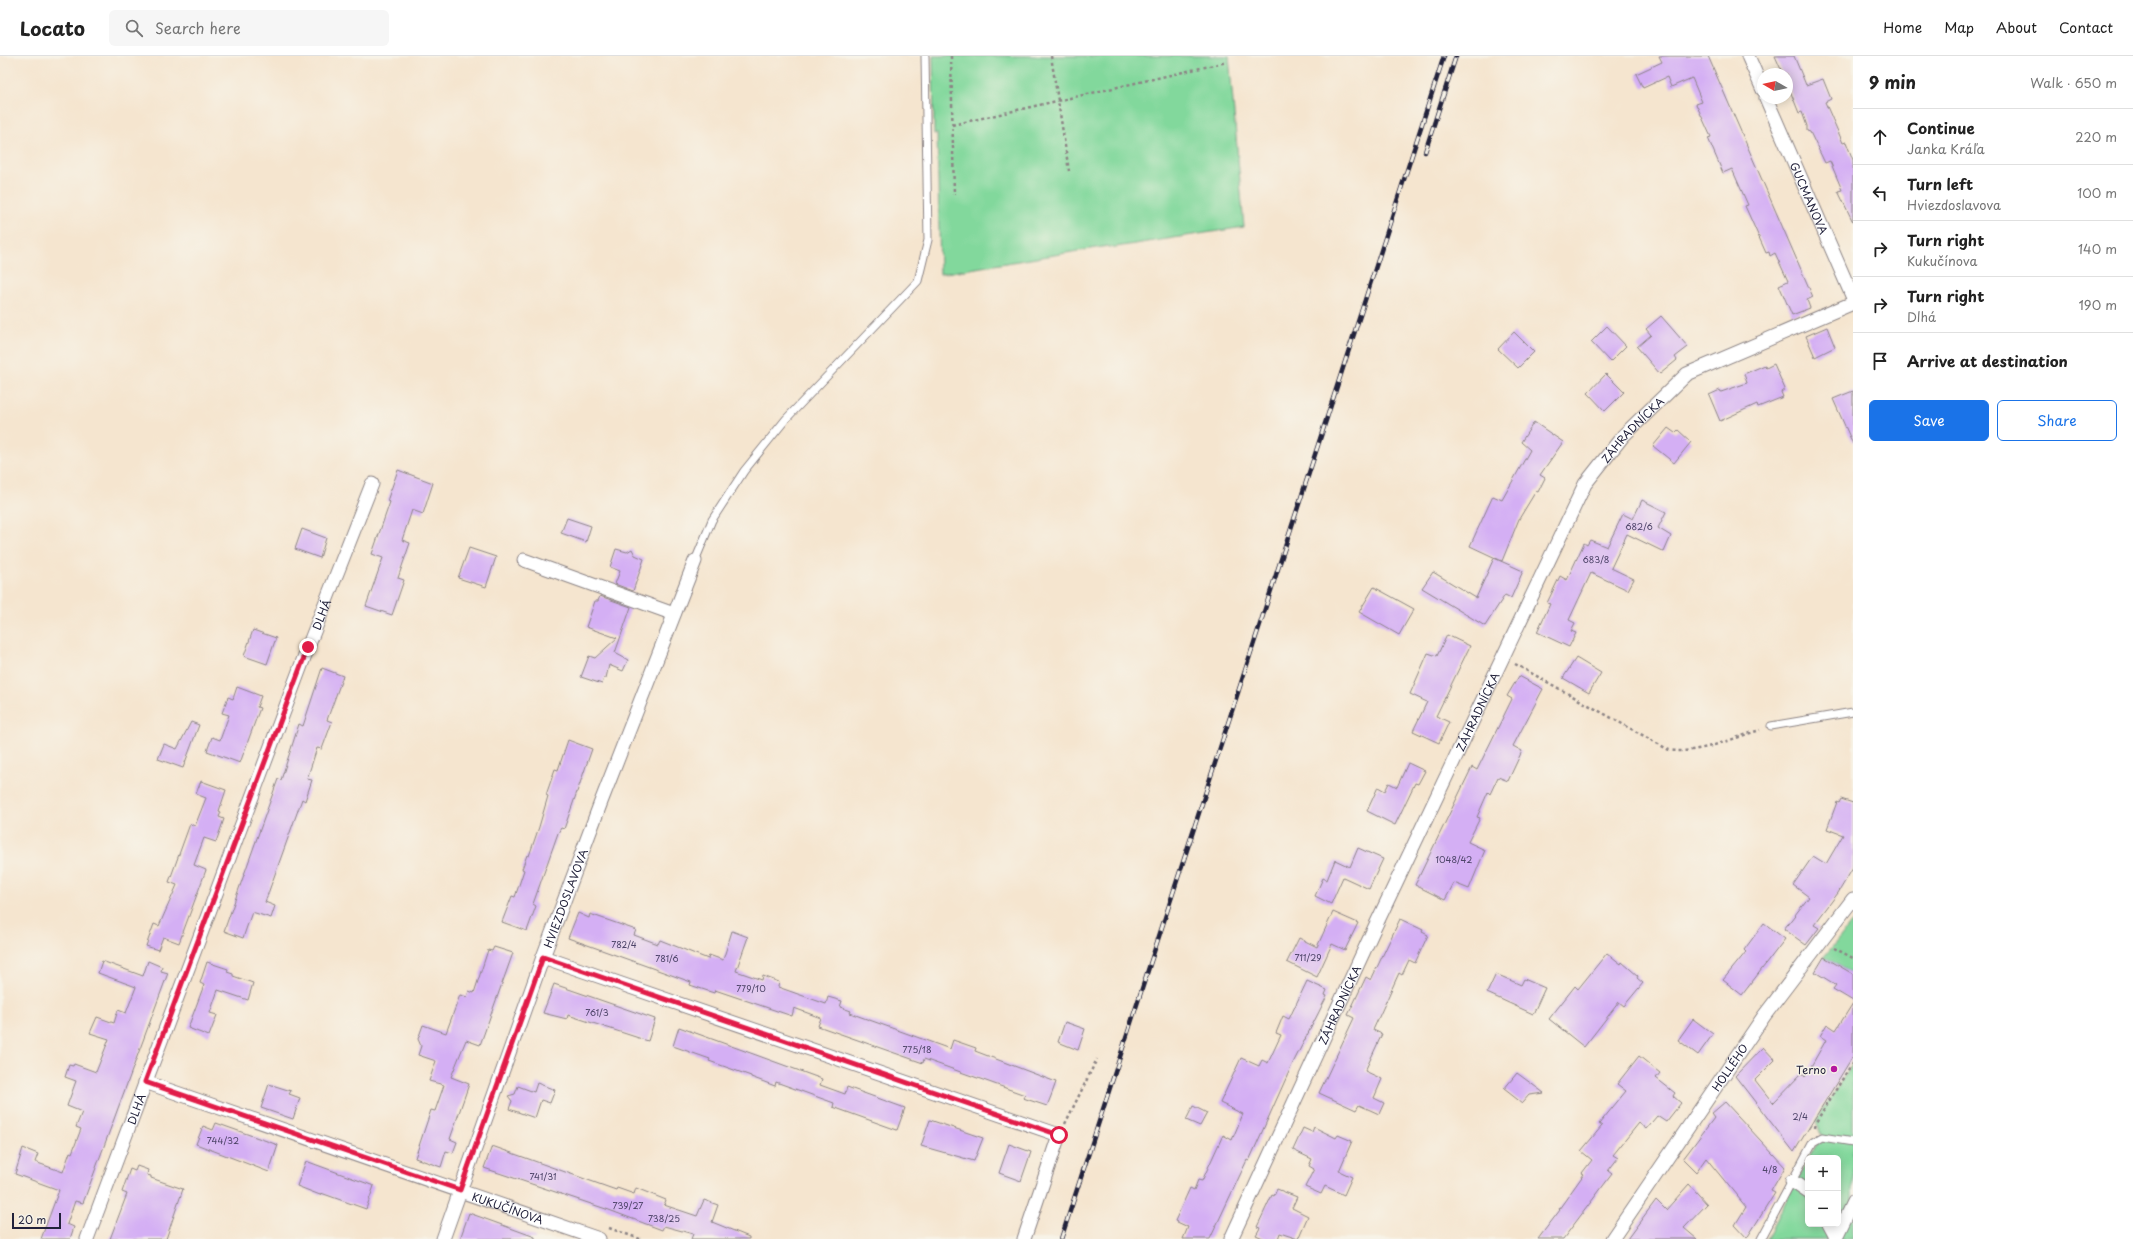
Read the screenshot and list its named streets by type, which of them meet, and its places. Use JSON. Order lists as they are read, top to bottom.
{
  "streets": {
    "street": [
      "GUCMANOVA",
      "ZÁHRADNÍCKA",
      "DLHÁ",
      "HVIEZDOSLAVOVA",
      "HOLLÉHO",
      "KUKUČÍNOVA"
    ]
  },
  "crossings": [
    ["DLHÁ", "KUKUČÍNOVA"],
    ["HVIEZDOSLAVOVA", "KUKUČÍNOVA"]
  ],
  "places": ["Terno"],
  "house_numbers": [
    "682/6",
    "683/8",
    "1048/42",
    "782/4",
    "711/29",
    "781/6",
    "779/10",
    "761/3",
    "775/18",
    "2/4",
    "744/32",
    "4/8",
    "741/31",
    "739/27",
    "738/25"
  ],
  "scale_bar": "20 m",
  "north": "left",
  "page": {
    "header": "Locato",
    "search": "Search here",
    "nav": [
      "Home",
      "Map",
      "About",
      "Contact"
    ],
    "heading": ["9 min", "Walk · 650 m"],
    "list": [
      ["Continue", "Janka Kráľa", "220 m"],
      ["Turn left", "Hviezdoslavova", "100 m"],
      ["Turn right", "Kukučínova", "140 m"],
      ["Turn right", "Dlhá", "190 m"],
      "Arrive at destination"
    ],
    "buttons": ["Save", "Share"],
    "map_buttons": ["+", "−"],
    "scale": "20 m"
  }
}
